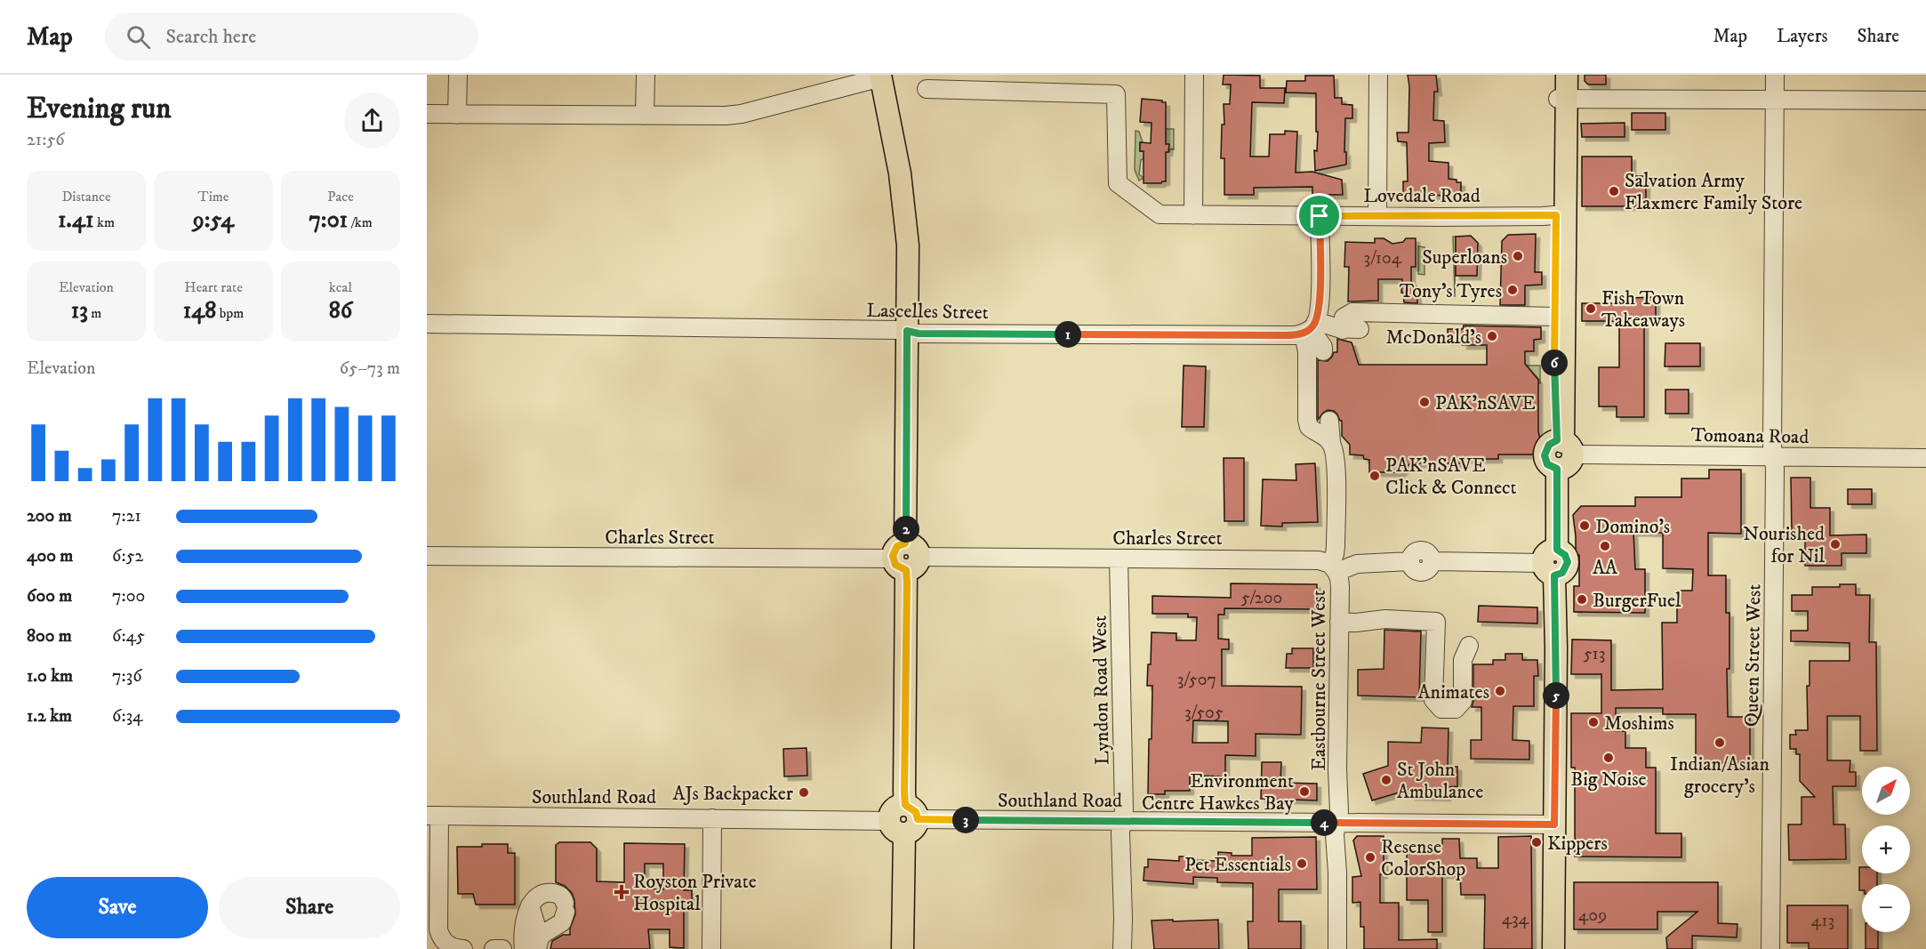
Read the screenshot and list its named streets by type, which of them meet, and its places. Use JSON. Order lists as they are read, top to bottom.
{
  "streets": {
    "street": [
      "Lovedale Road",
      "Lascelles Street",
      "Tomoana Road",
      "Charles Street",
      "Queen Street West",
      "Eastbourne Street West",
      "Lyndon Road West",
      "Southland Road"
    ]
  },
  "crossings": [
    ["Tomoana Road", "Queen Street West"],
    ["Charles Street", "Eastbourne Street West"],
    ["Charles Street", "Lyndon Road West"],
    ["Eastbourne Street West", "Southland Road"],
    ["Lyndon Road West", "Southland Road"]
  ],
  "places": {
    "other": [
      "Salvation Army Flaxmere Family Store",
      "Superloans",
      "Tony's Tyres",
      "Fish Town Takeaways",
      "McDonald's",
      "PAK'nSAVE",
      "PAK'nSAVE Click & Connect",
      "Domino's",
      "Nourished for Nil",
      "AA",
      "BurgerFuel",
      "Animates",
      "Moshims",
      "Indian/Asian grocery’s",
      "Big Noise",
      "St John Ambulance",
      "Environment Centre Hawkes Bay",
      "AJs Backpacker",
      "Kippers",
      "Resense ColorShop",
      "Pet Essentials"
    ],
    "health": ["Royston Private Hospital"]
  },
  "house_numbers": [
    "3/104",
    "5/200",
    "513",
    "3/507",
    "3/505",
    "409",
    "434",
    "413"
  ],
  "north": "top right",
  "page": {
    "header": "Map",
    "search": "Search here",
    "nav": ["Map", "Layers", "Share"],
    "heading": ["Evening run", "21:56"],
    "stats": [
      ["Distance", "1.41 km"],
      ["Time", "9:54"],
      ["Pace", "7:01 /km"],
      ["Elevation", "13 m"],
      ["Heart rate", "148 bpm"],
      ["kcal", "86"]
    ],
    "pins": [
      "1",
      "6",
      "2",
      "5",
      "3",
      "4"
    ],
    "chart": ["Elevation", "65–73 m"],
    "list": [
      {
        "name": "200 m",
        "note": "7:21"
      },
      {
        "name": "400 m",
        "note": "6:52"
      },
      {
        "name": "600 m",
        "note": "7:00"
      },
      {
        "name": "800 m",
        "note": "6:45"
      },
      {
        "name": "1.0 km",
        "note": "7:36"
      },
      {
        "name": "1.2 km",
        "note": "6:34"
      }
    ],
    "map_buttons": ["+", "−"],
    "buttons": ["Save", "Share"]
  }
}
